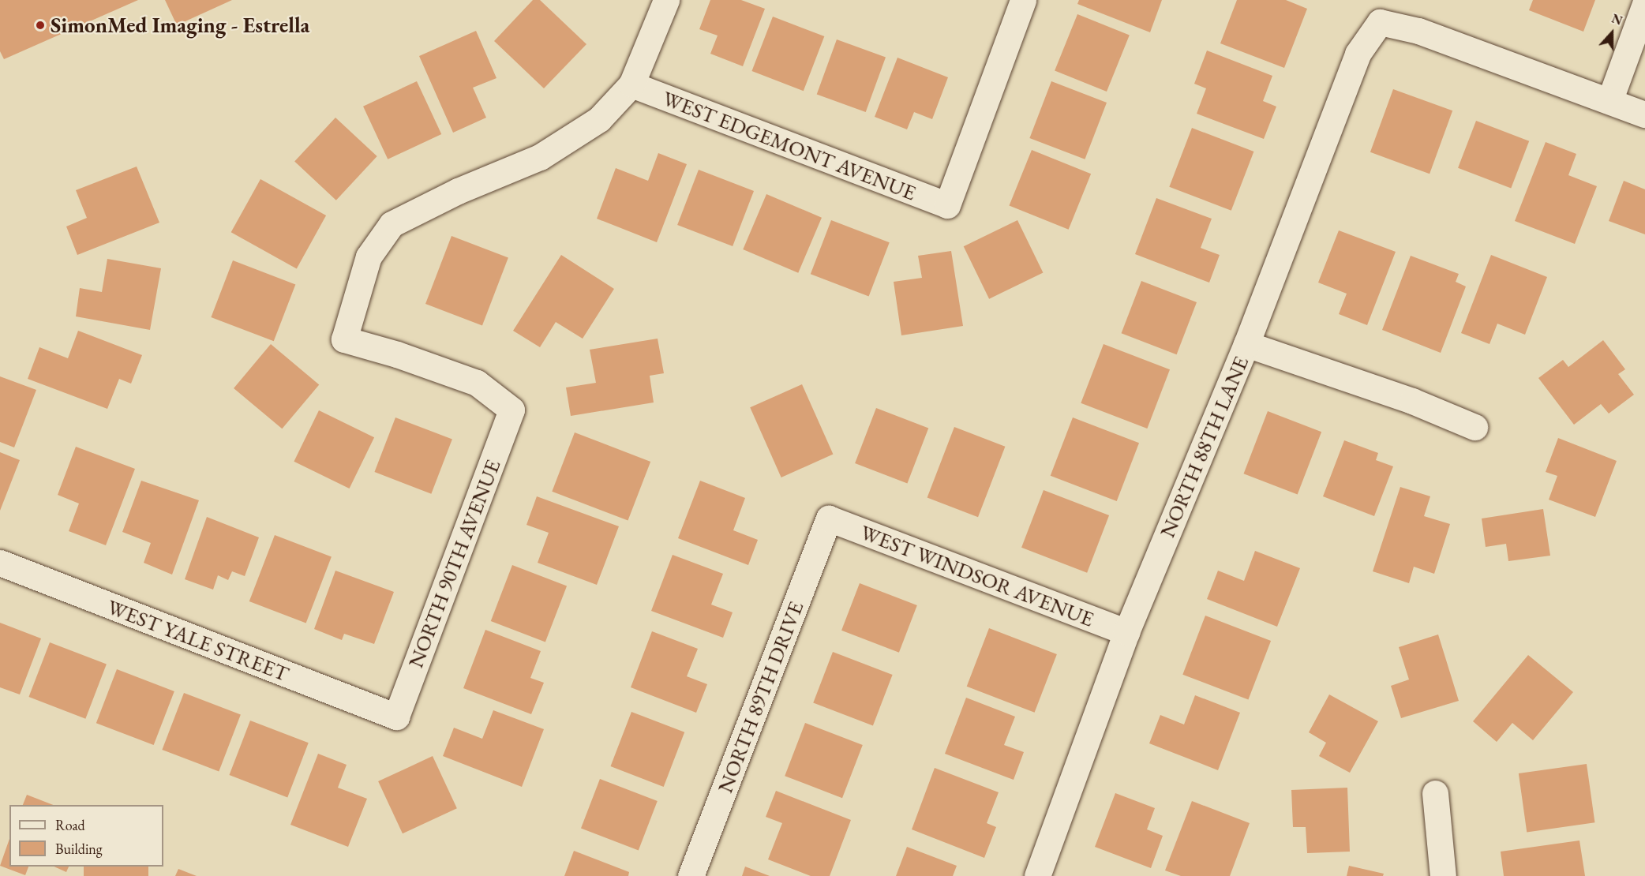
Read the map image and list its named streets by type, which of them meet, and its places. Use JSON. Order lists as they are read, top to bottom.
{
  "streets": {
    "street": [
      "WEST EDGEMONT AVENUE",
      "NORTH 88TH LANE",
      "NORTH 90TH AVENUE",
      "WEST WINDSOR AVENUE",
      "WEST YALE STREET",
      "NORTH 89TH DRIVE"
    ]
  },
  "crossings": [
    ["WEST EDGEMONT AVENUE", "NORTH 90TH AVENUE"],
    ["NORTH 88TH LANE", "WEST WINDSOR AVENUE"],
    ["NORTH 90TH AVENUE", "WEST YALE STREET"],
    ["WEST WINDSOR AVENUE", "NORTH 89TH DRIVE"]
  ],
  "places": ["SimonMed Imaging - Estrella"],
  "legend": ["Road", "Building"],
  "north": "top"
}
